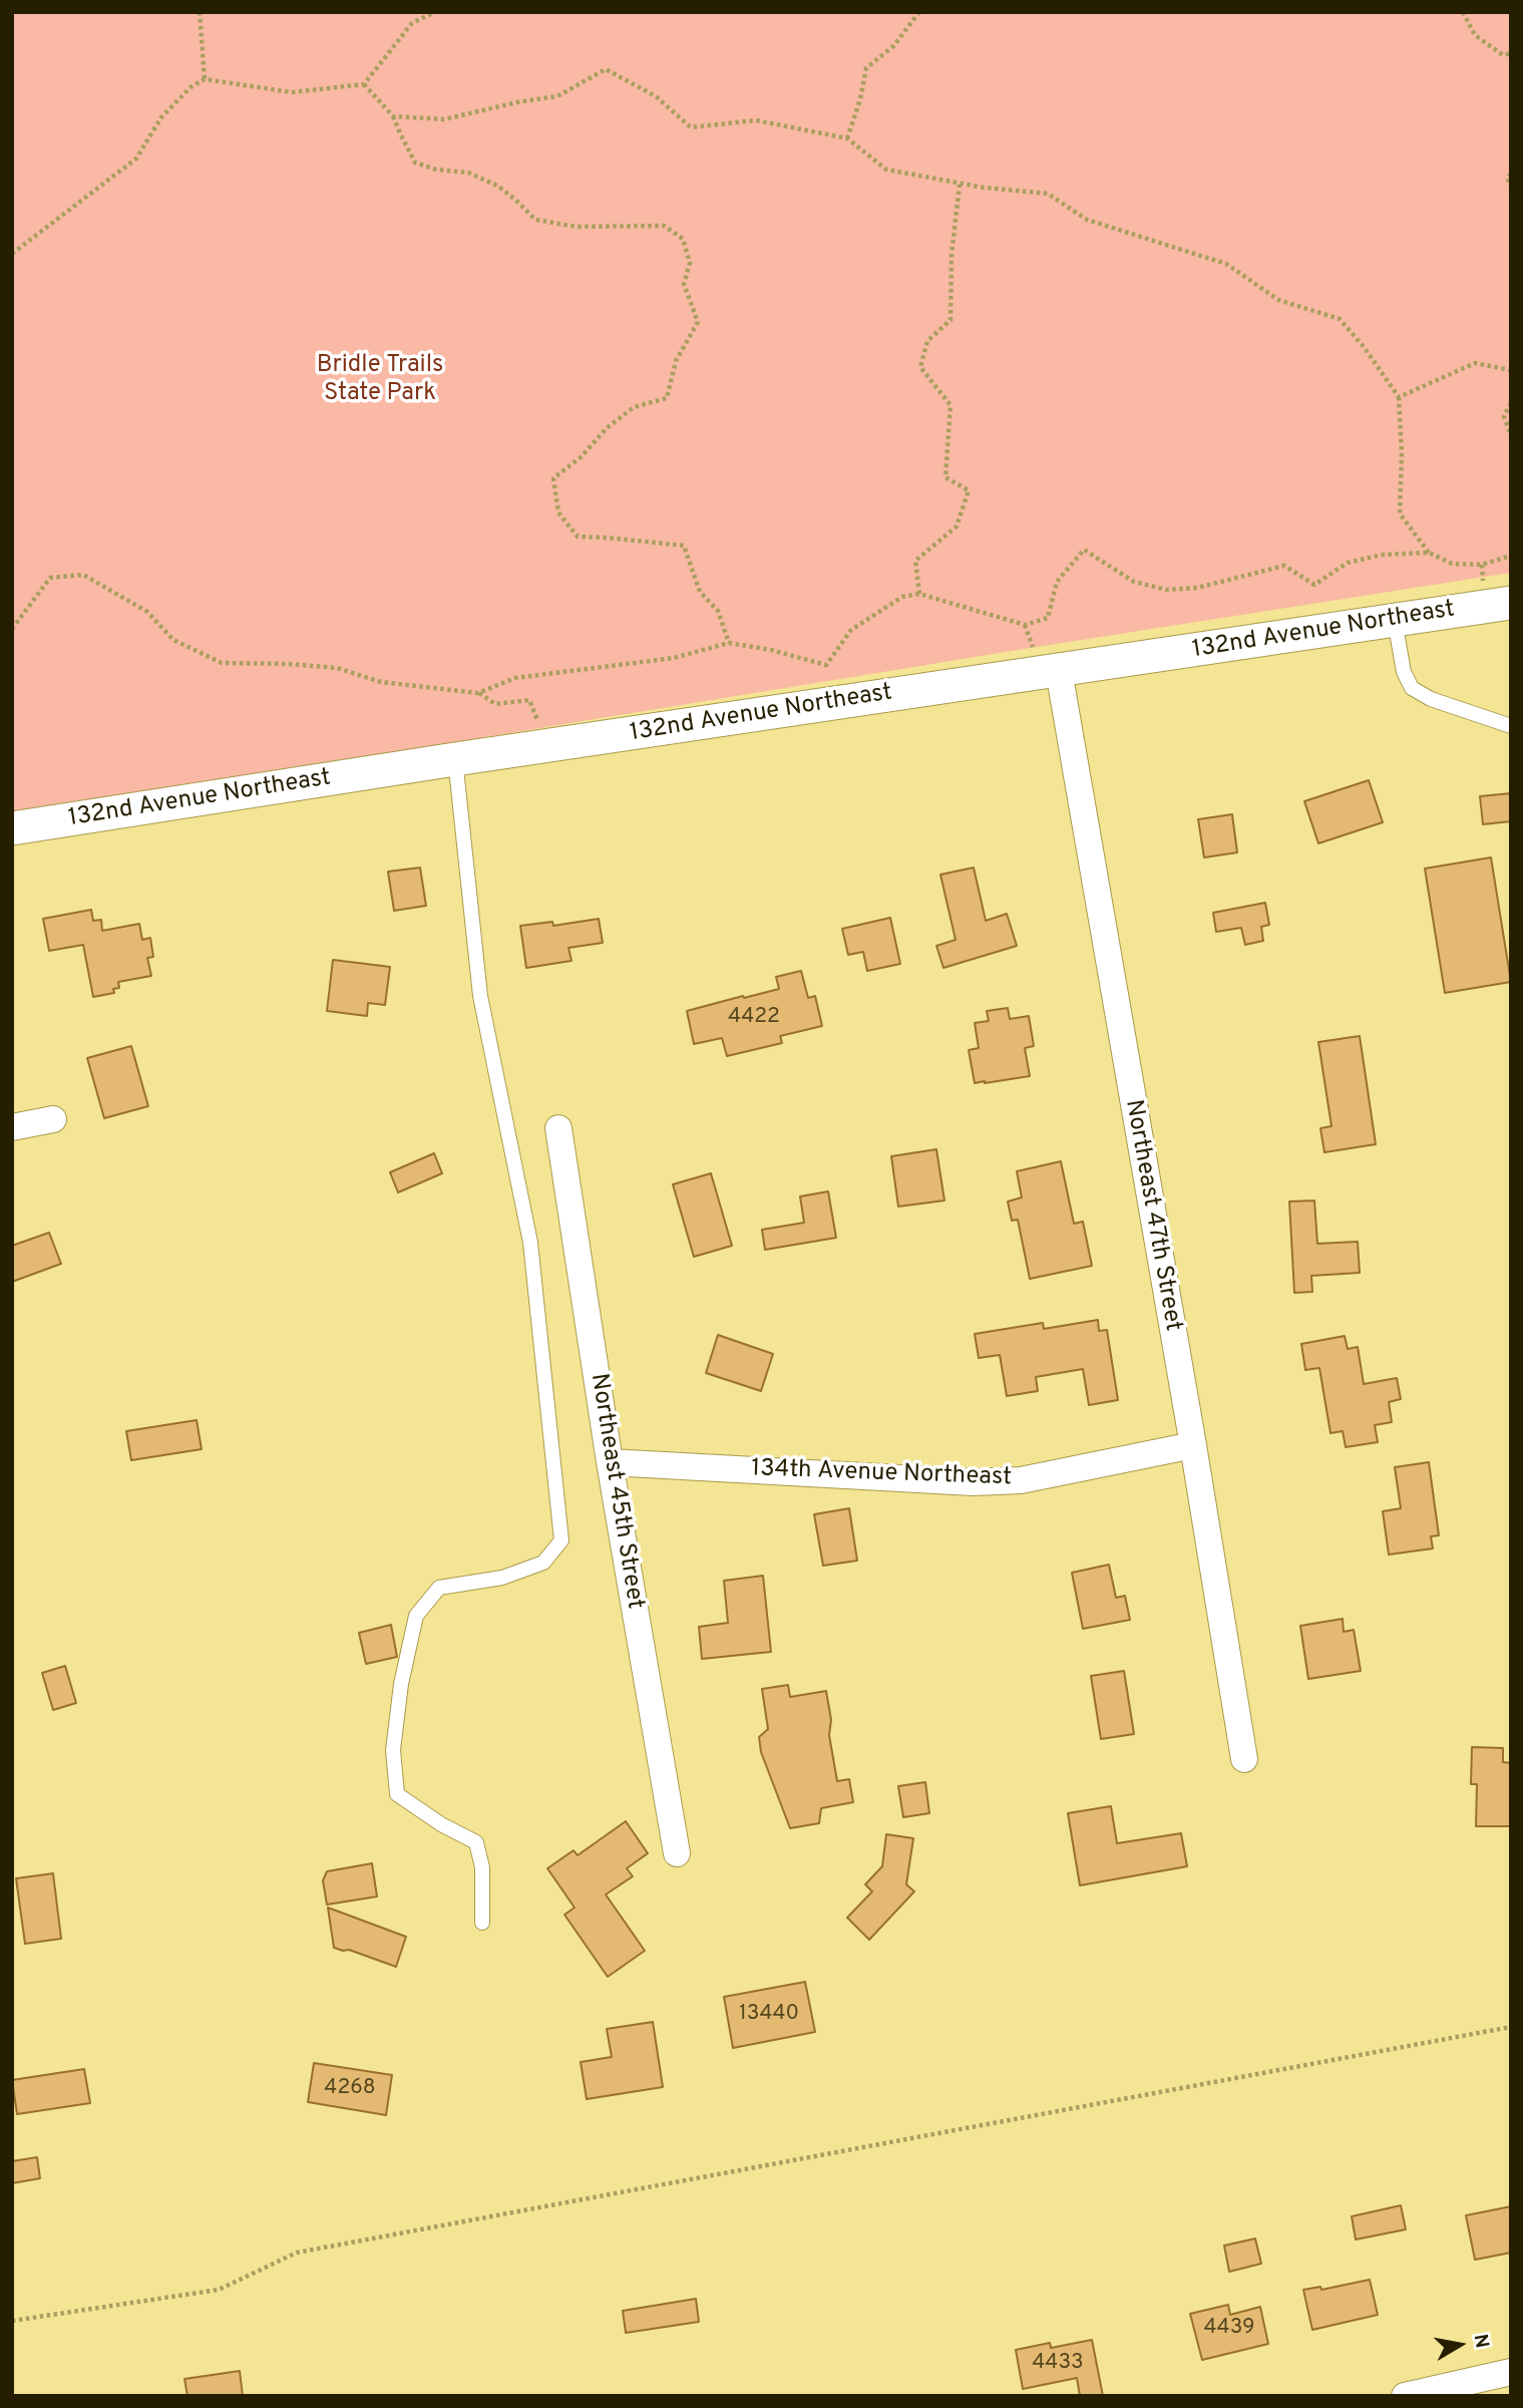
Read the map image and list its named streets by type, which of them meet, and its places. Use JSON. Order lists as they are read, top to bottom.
{
  "streets": {
    "street": [
      "132nd Avenue Northeast",
      "Northeast 47th Street",
      "134th Avenue Northeast",
      "Northeast 45th Street"
    ]
  },
  "crossings": [
    ["132nd Avenue Northeast", "Northeast 47th Street"],
    ["Northeast 47th Street", "134th Avenue Northeast"],
    ["134th Avenue Northeast", "Northeast 45th Street"]
  ],
  "parks": ["Bridle Trails State Park"],
  "house_numbers": [
    "4422",
    "13440",
    "4268",
    "4439",
    "4433"
  ],
  "north": "right"
}
